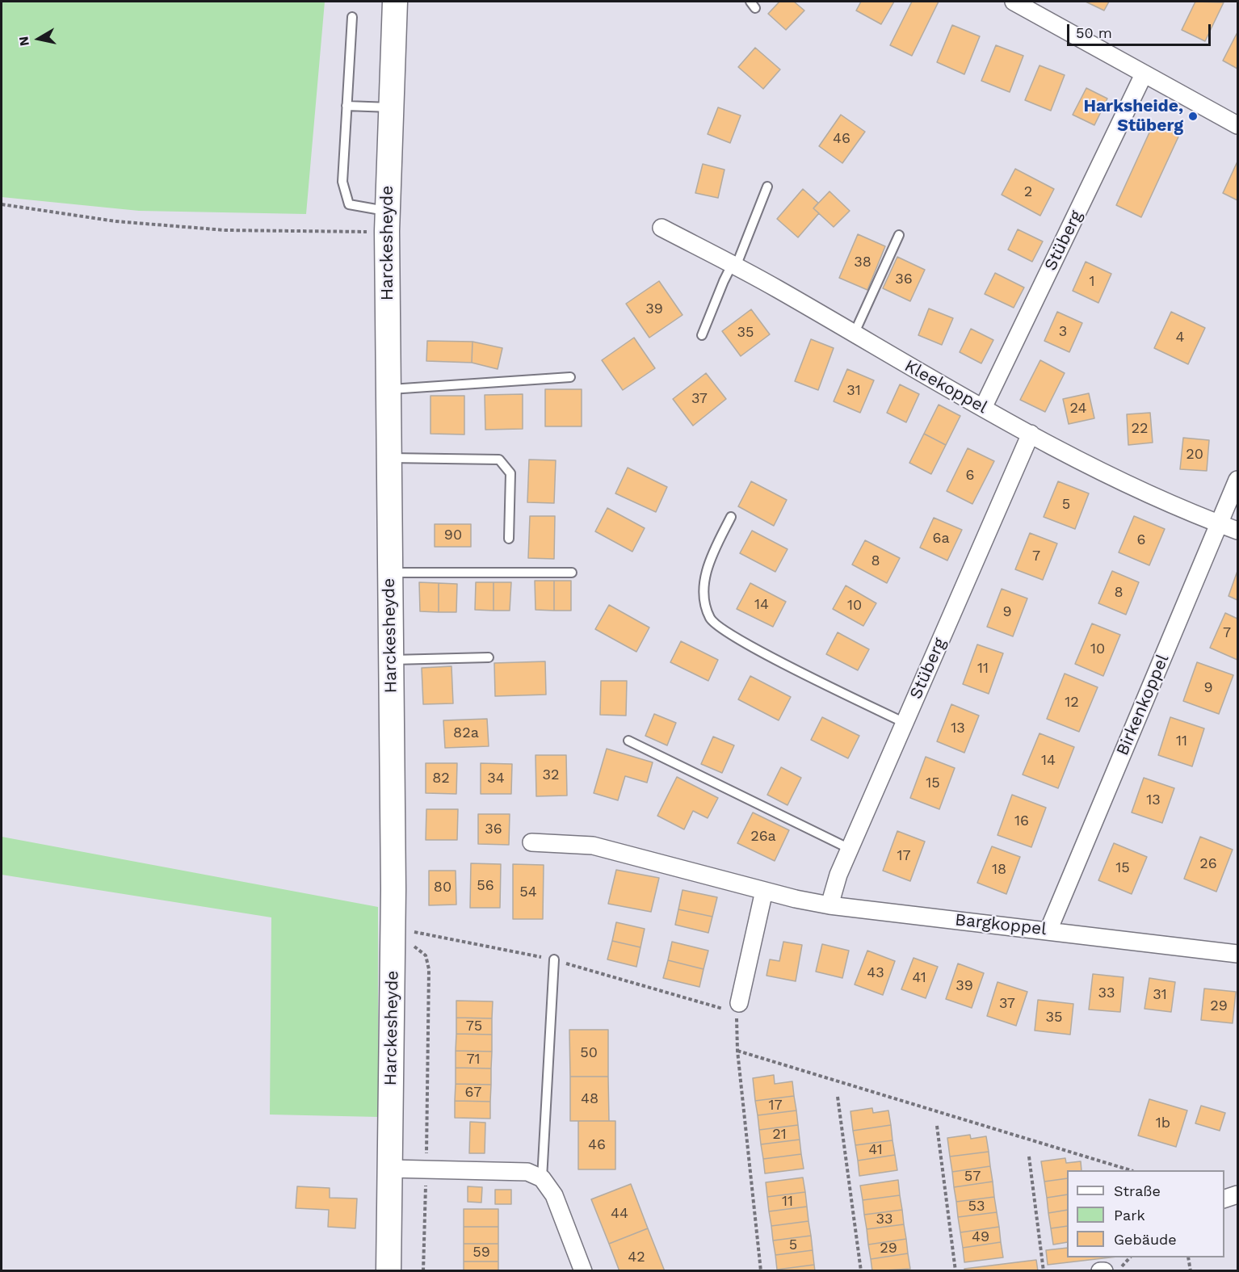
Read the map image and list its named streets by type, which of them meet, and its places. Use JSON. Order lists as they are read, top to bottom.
{
  "streets": {
    "main road": ["Harckesheyde"],
    "street": [
      "Stüberg",
      "Kleekoppel",
      "Birkenkoppel",
      "Bargkoppel"
    ]
  },
  "crossings": [
    ["Stüberg", "Kleekoppel"],
    ["Stüberg", "Bargkoppel"],
    ["Kleekoppel", "Birkenkoppel"],
    ["Birkenkoppel", "Bargkoppel"]
  ],
  "places": ["Harksheide, Stüberg"],
  "house_numbers": [
    "46",
    "2",
    "38",
    "36",
    "1",
    "39",
    "3",
    "35",
    "4",
    "31",
    "37",
    "24",
    "22",
    "20",
    "6",
    "5",
    "90",
    "6a",
    "6",
    "7",
    "8",
    "8",
    "14",
    "10",
    "9",
    "7",
    "10",
    "11",
    "9",
    "12",
    "13",
    "82a",
    "11",
    "14",
    "32",
    "82",
    "34",
    "15",
    "13",
    "16",
    "36",
    "26a",
    "17",
    "26",
    "15",
    "18",
    "56",
    "80",
    "54",
    "43",
    "41",
    "39",
    "33",
    "31",
    "37",
    "29",
    "35",
    "75",
    "50",
    "71",
    "67",
    "48",
    "17",
    "1b",
    "21",
    "46",
    "41",
    "57",
    "11",
    "53",
    "44",
    "33",
    "49",
    "5",
    "29",
    "59",
    "42"
  ],
  "legend": ["Straße", "Park", "Gebäude"],
  "scale_bar": "50 m",
  "north": "left"
}
